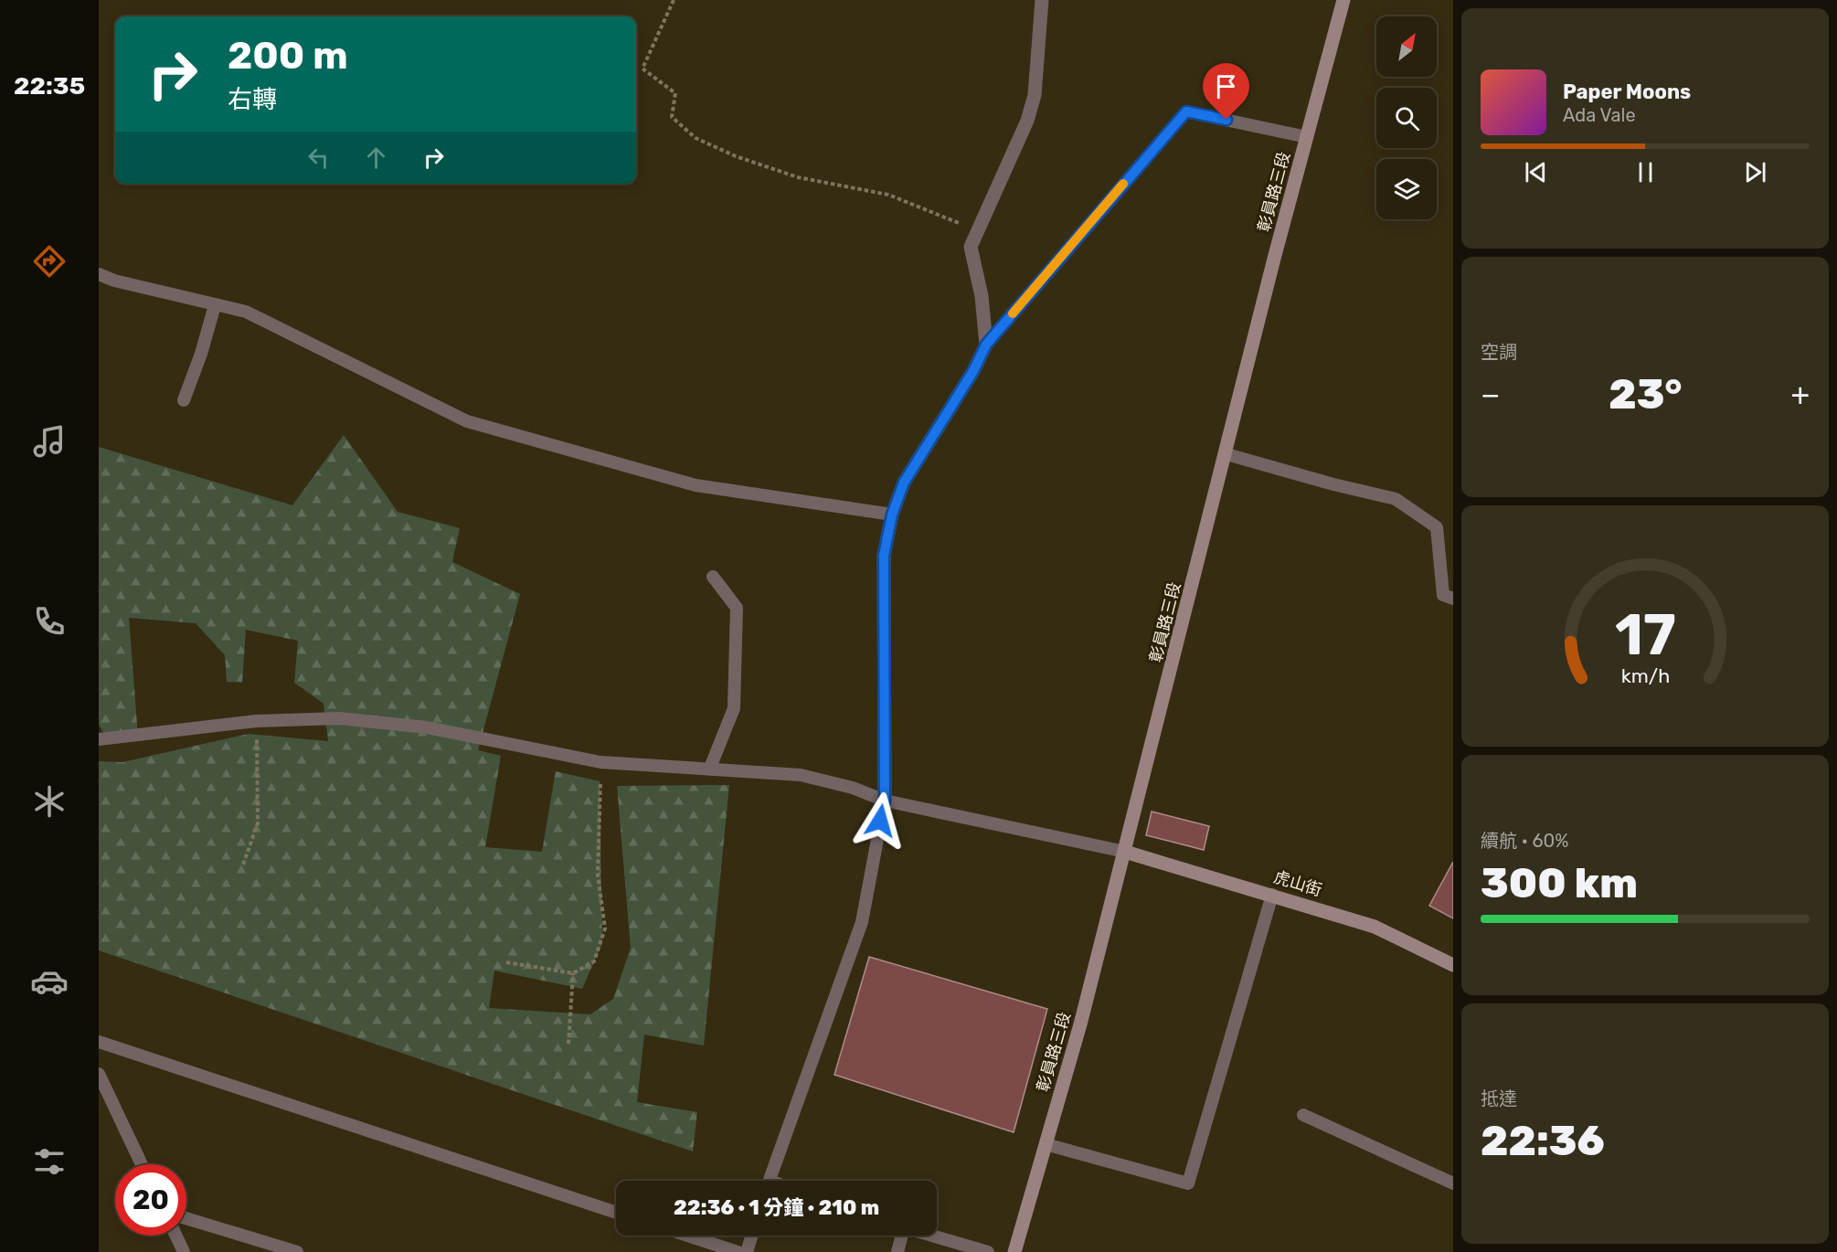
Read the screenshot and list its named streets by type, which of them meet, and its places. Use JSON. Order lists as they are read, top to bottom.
{
  "streets": {
    "main road": ["彰員路三段", "虎山街"]
  },
  "crossings": [
    ["彰員路三段", "虎山街"]
  ],
  "north": "top right",
  "page": {
    "tabs": "22:35",
    "turn": ["200 m", "右轉"],
    "song": ["Paper Moons", "Ada Vale"],
    "tile": [
      "空調",
      ["續航 · 60%", "300 km"],
      ["抵達", "22:36"]
    ],
    "heat": ["−", "23°", "+"],
    "limit": "20",
    "trip": "22:36 · 1 分鐘 · 210 m",
    "gauge": ["17", "km/h"]
  }
}
